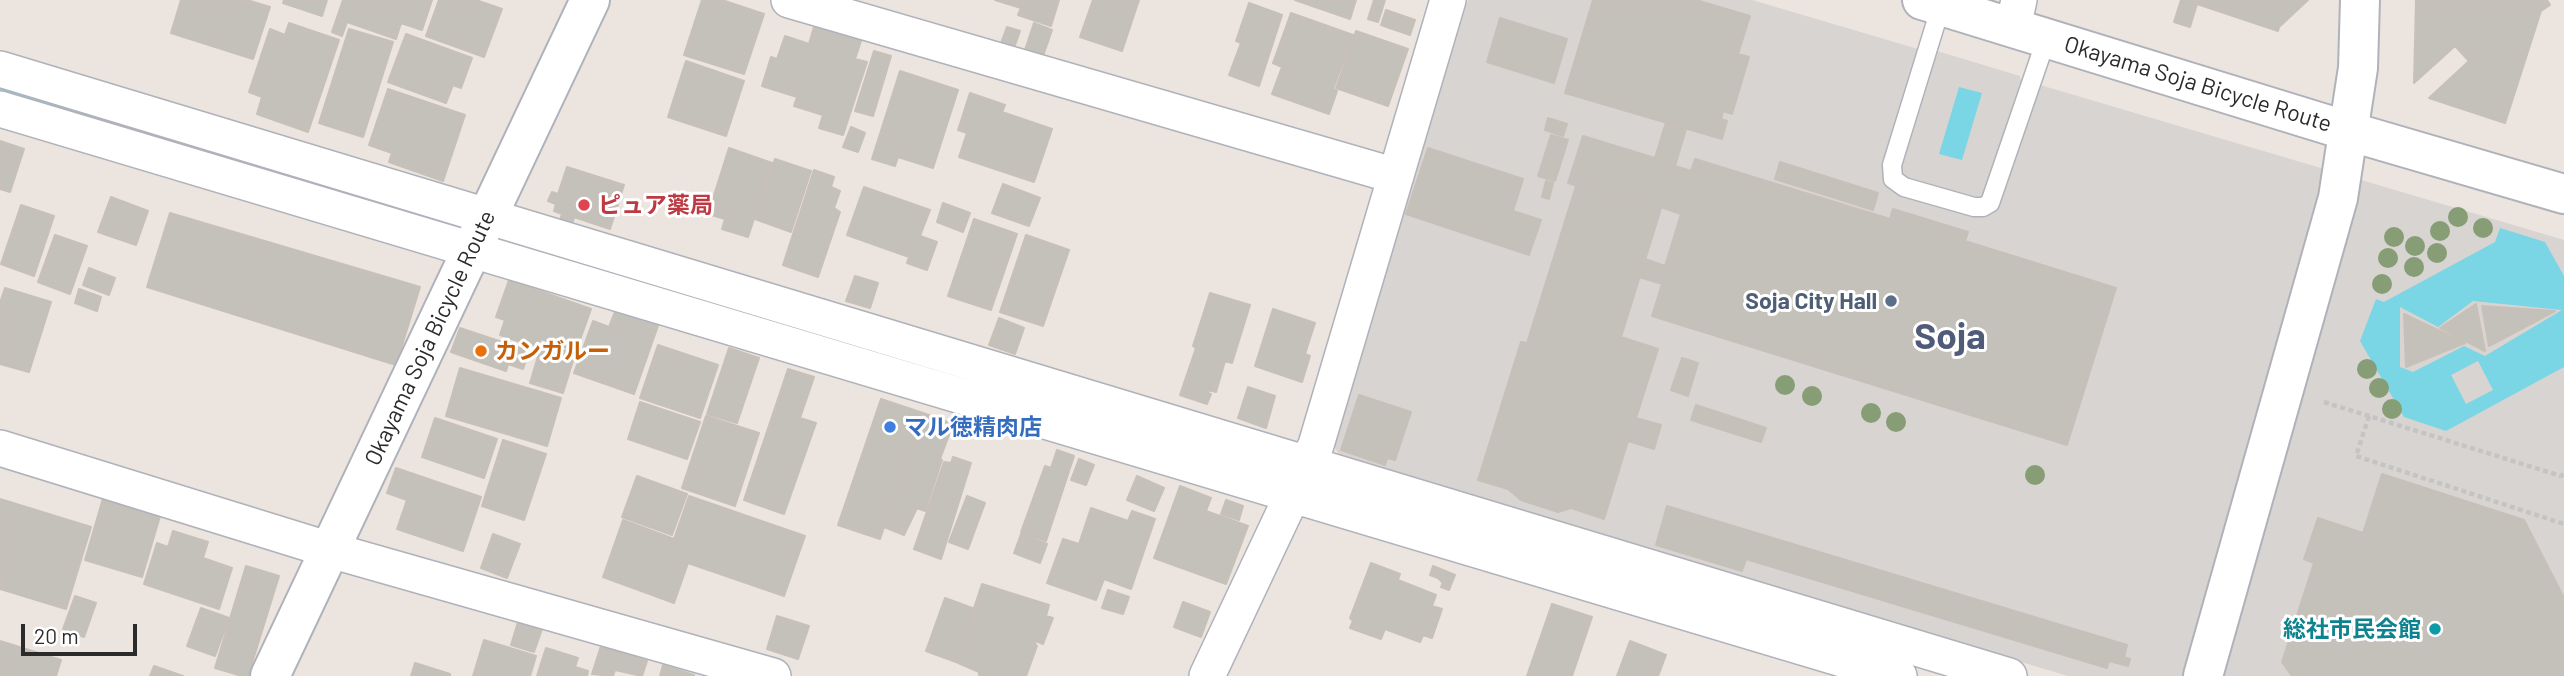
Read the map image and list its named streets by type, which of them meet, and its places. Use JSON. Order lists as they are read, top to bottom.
{
  "streets": {
    "main road": ["Okayama Soja Bicycle Route"]
  },
  "districts": ["Soja"],
  "places": [
    "ピュア薬局",
    "Soja City Hall",
    "カンガルー",
    "マル徳精肉店",
    "総社市民会館"
  ],
  "scale_bar": "20 m"
}
